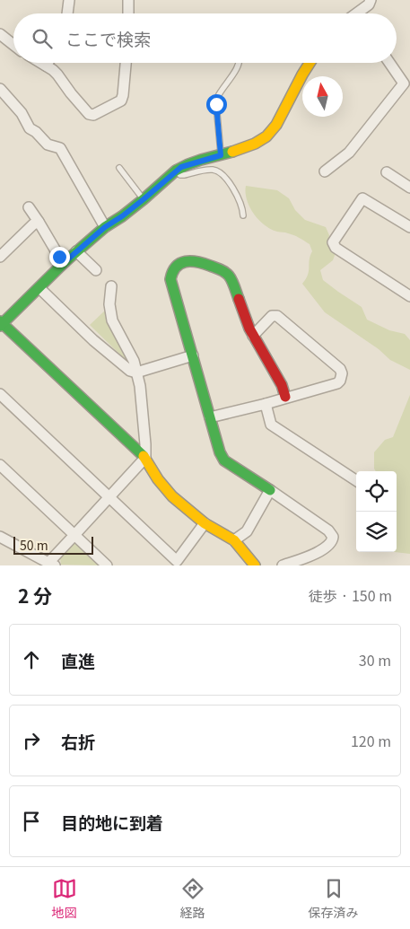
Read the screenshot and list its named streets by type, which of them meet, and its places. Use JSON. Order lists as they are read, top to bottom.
{
  "scale_bar": "50 m",
  "north": "top",
  "page": {
    "search": "ここで検索",
    "scale": "50 m",
    "heading": ["2 分", "徒歩 · 150 m"],
    "list": [
      ["直進", "30 m"],
      ["右折", "120 m"],
      "目的地に到着"
    ],
    "nav": ["地図", "経路", "保存済み"]
  }
}
